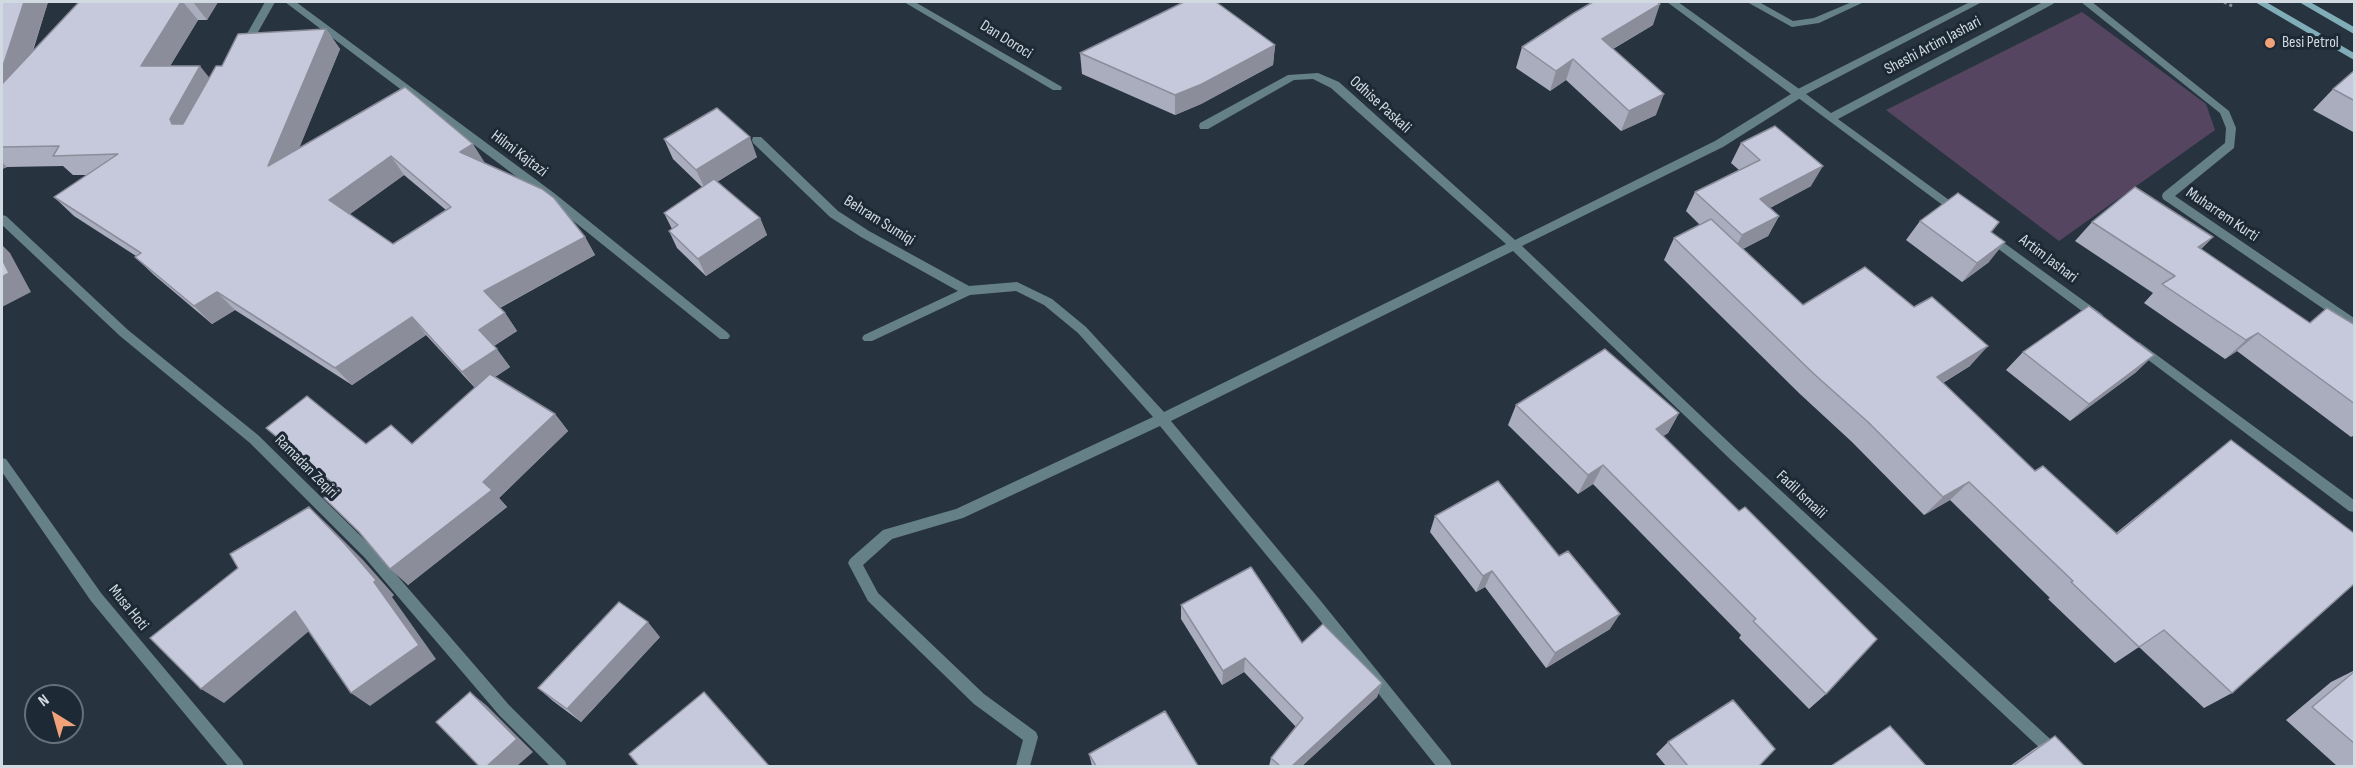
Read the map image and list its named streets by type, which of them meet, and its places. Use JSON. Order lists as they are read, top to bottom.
{
  "streets": {
    "street": [
      "Dan Doroci",
      "Sheshi Artim Jashari",
      "Odhise Paskali",
      "Hilmi Kajtazi",
      "Muharrem Kurti",
      "Behram Sumiqi",
      "Artim Jashari",
      "Ramadan Zeqiri",
      "Fadil Ismaili",
      "Musa Hoti"
    ]
  },
  "crossings": [
    ["Odhise Paskali", "Fadil Ismaili"]
  ],
  "places": ["Besi Petrol"],
  "north": "top left"
}
